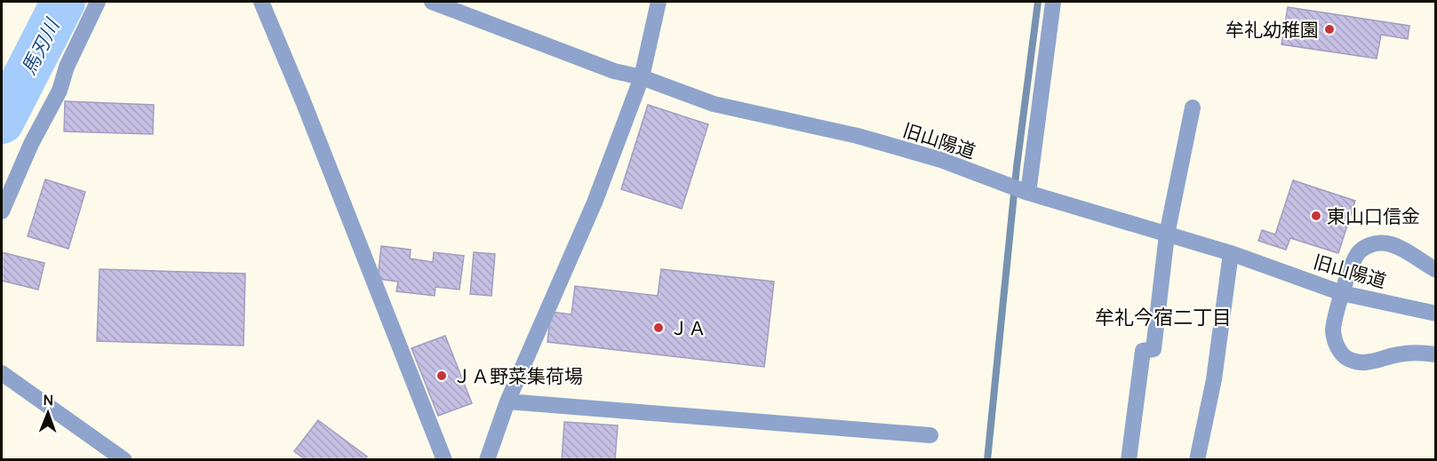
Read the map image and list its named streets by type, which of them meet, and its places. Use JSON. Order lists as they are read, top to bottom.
{
  "streets": {
    "street": ["旧山陽道"]
  },
  "districts": ["牟礼今宿二丁目"],
  "water": ["馬刃川"],
  "places": [
    "牟礼幼稚園",
    "東山口信金",
    "ＪＡ",
    "ＪＡ野菜集荷場"
  ],
  "north": "top"
}
